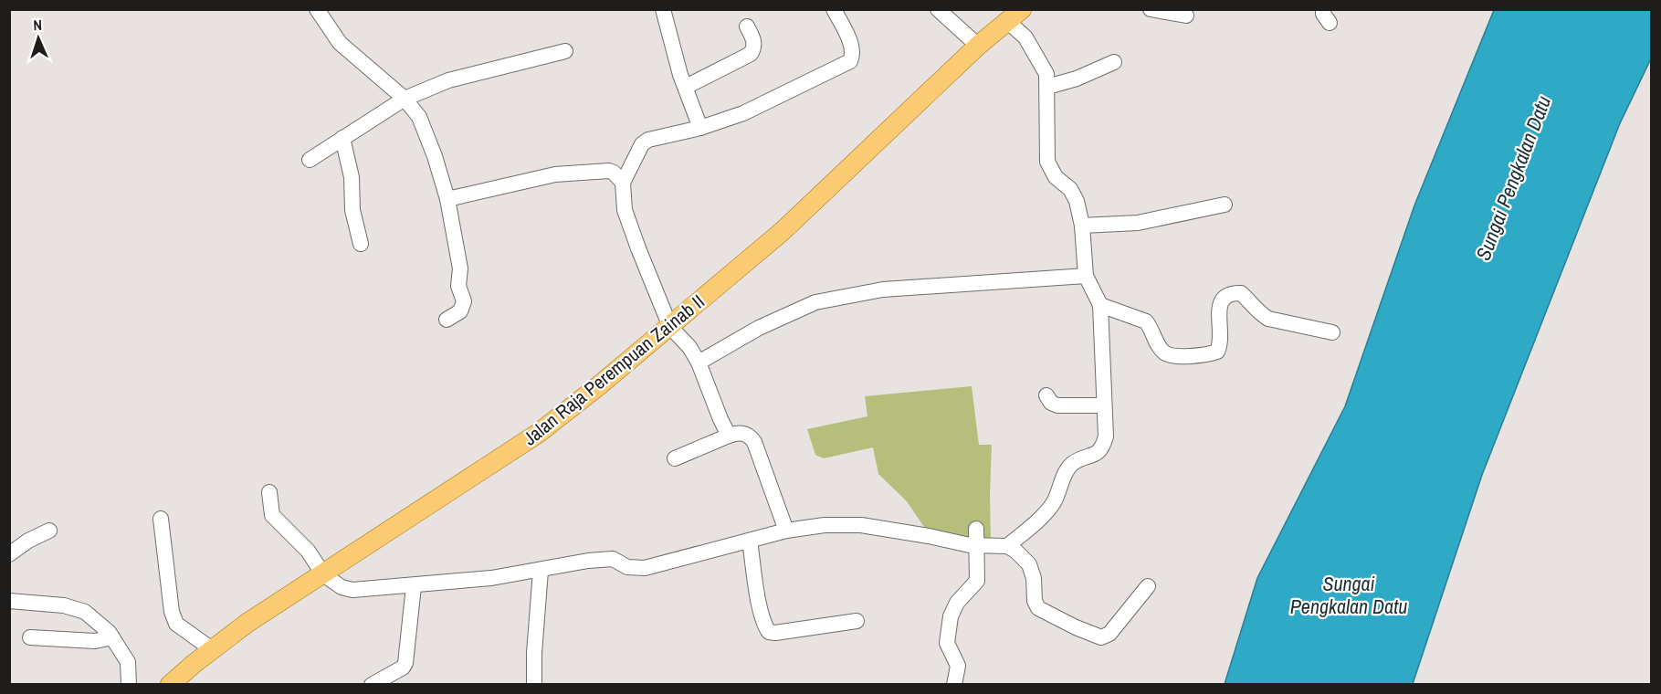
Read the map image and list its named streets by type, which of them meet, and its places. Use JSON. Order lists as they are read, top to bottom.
{
  "streets": {
    "main road": ["Jalan Raja Perempuan Zainab II"]
  },
  "water": ["Sungai Pengkalan Datu"],
  "north": "top"
}
